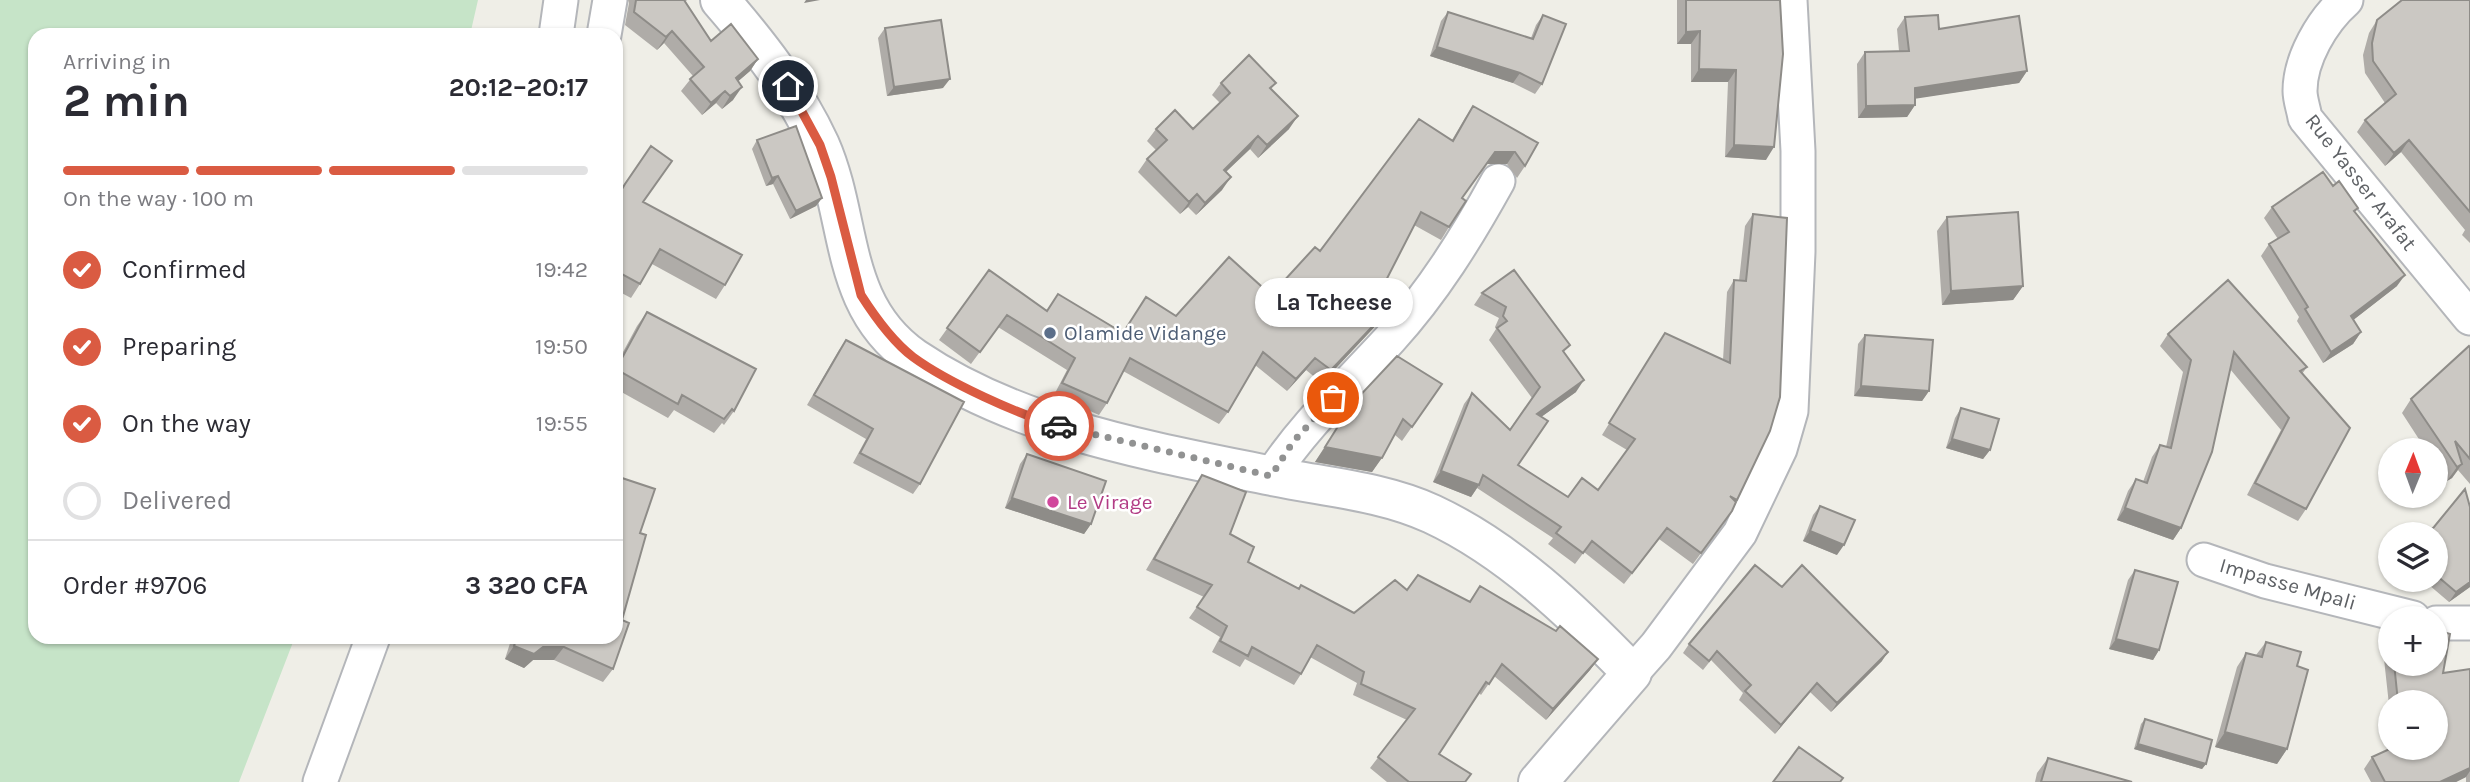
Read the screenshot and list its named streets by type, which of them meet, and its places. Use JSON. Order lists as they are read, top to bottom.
{
  "streets": {
    "street": ["Rue Yasser Arafat", "Impasse Mpali"]
  },
  "places": ["Olamide Vidange", "La Tcheese", "Le Virage"],
  "north": "top",
  "page": {
    "heading": ["2 min", "Arriving in", "20:12–20:17"],
    "panel": ["Order #9706", "3 320 CFA"],
    "bar": "On the way · 100 m",
    "list": [
      ["Confirmed", "19:42"],
      ["Preparing", "19:50"],
      ["On the way", "19:55"],
      "Delivered"
    ],
    "bubble": "La Tcheese",
    "map_buttons": ["+", "−"]
  }
}
